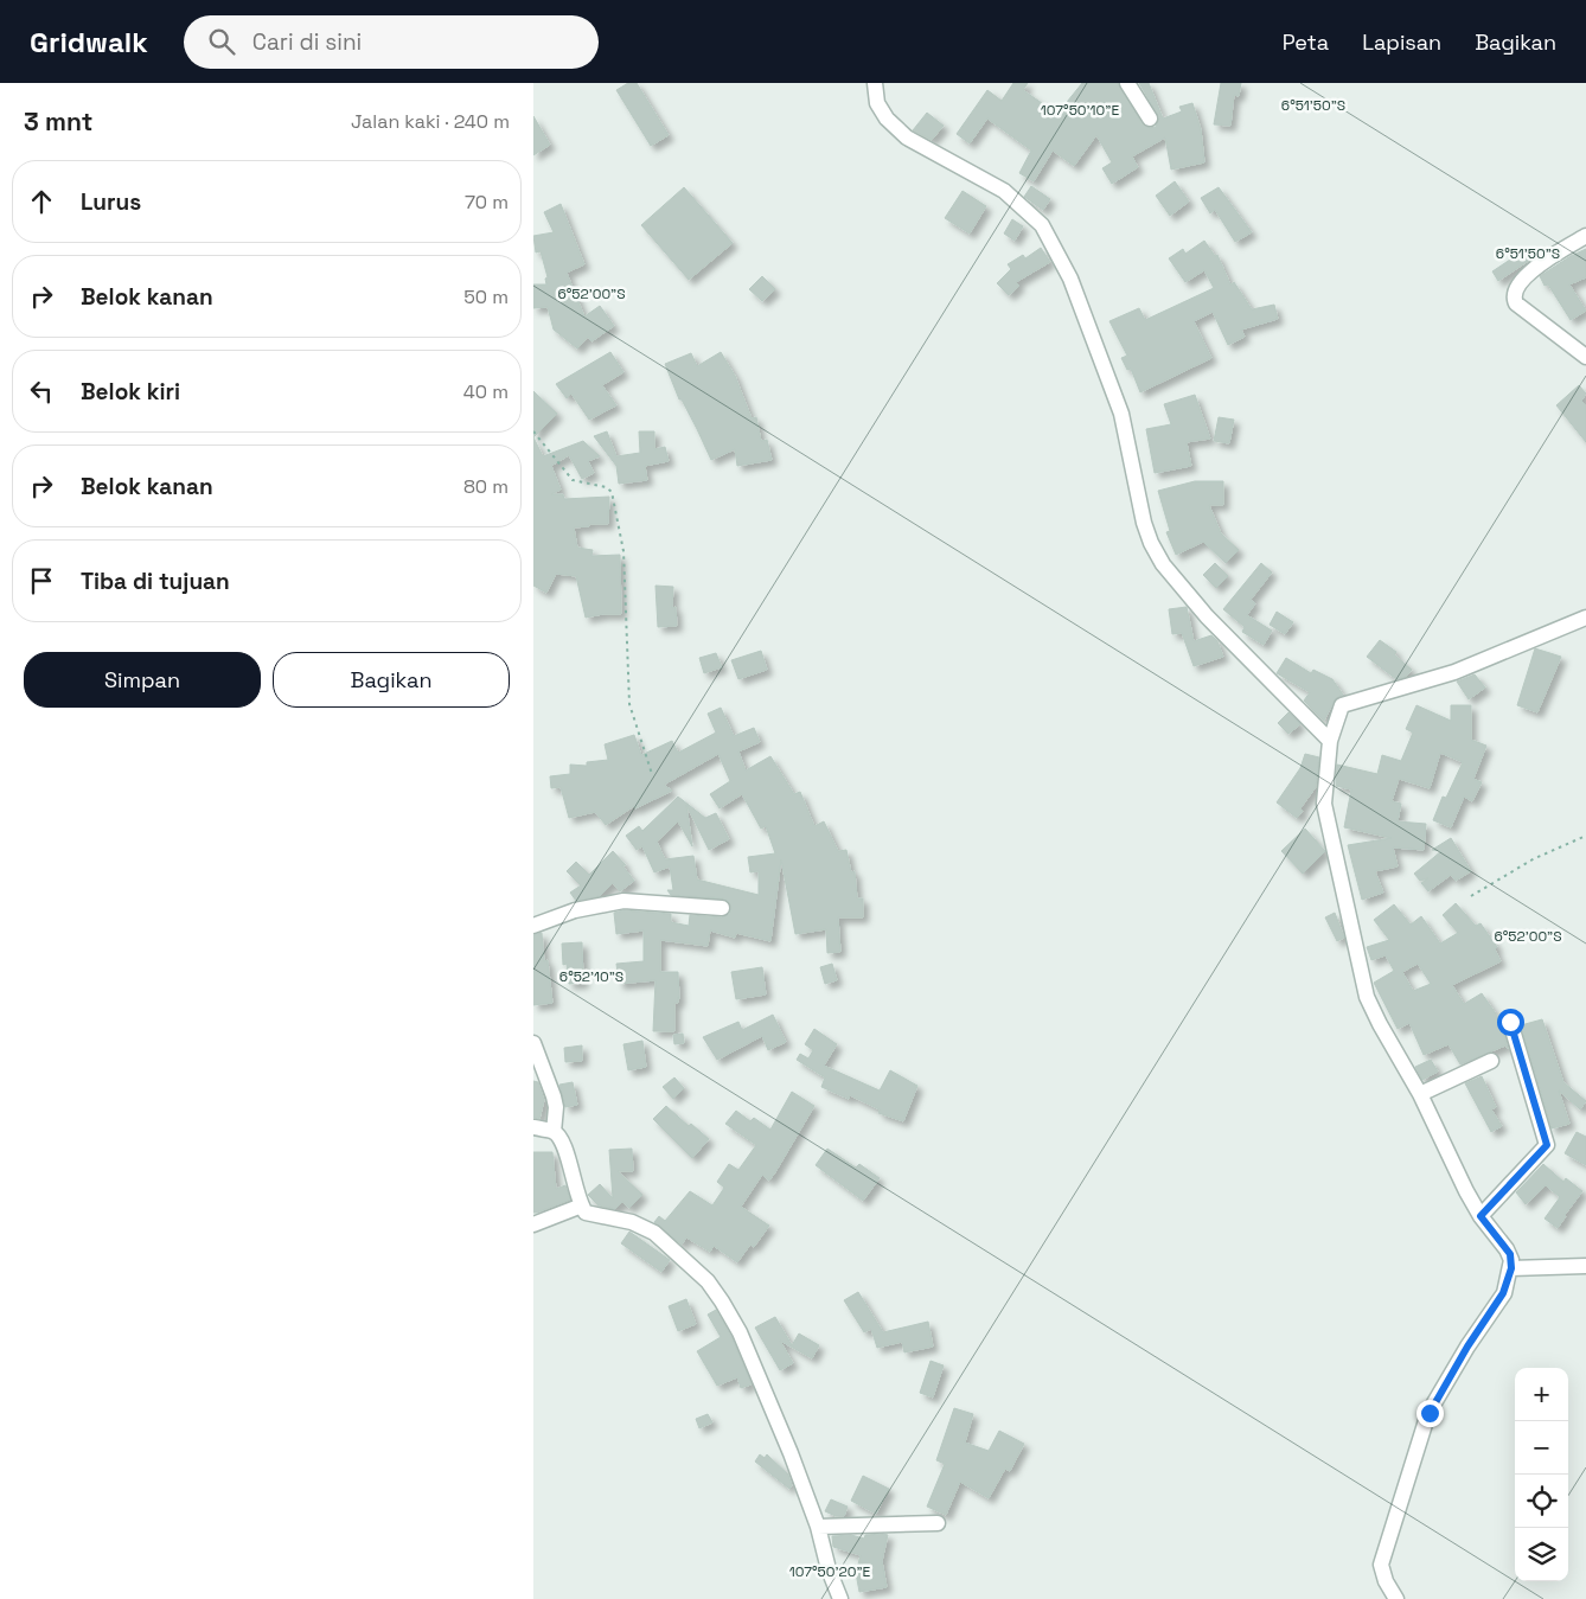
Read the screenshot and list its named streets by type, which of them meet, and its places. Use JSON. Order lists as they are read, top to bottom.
{
  "page": {
    "header": "Gridwalk",
    "search": "Cari di sini",
    "nav": ["Peta", "Lapisan", "Bagikan"],
    "heading": ["3 mnt", "Jalan kaki · 240 m"],
    "list": [
      ["Lurus", "70 m"],
      ["Belok kanan", "50 m"],
      ["Belok kiri", "40 m"],
      ["Belok kanan", "80 m"],
      "Tiba di tujuan"
    ],
    "buttons": ["Simpan", "Bagikan"],
    "map_buttons": ["+", "−"]
  },
  "coordinates": [
    "6°51'50\"S",
    "107°50'10\"E",
    "6°52'00\"S",
    "6°52'10\"S",
    "107°50'20\"E"
  ]
}
